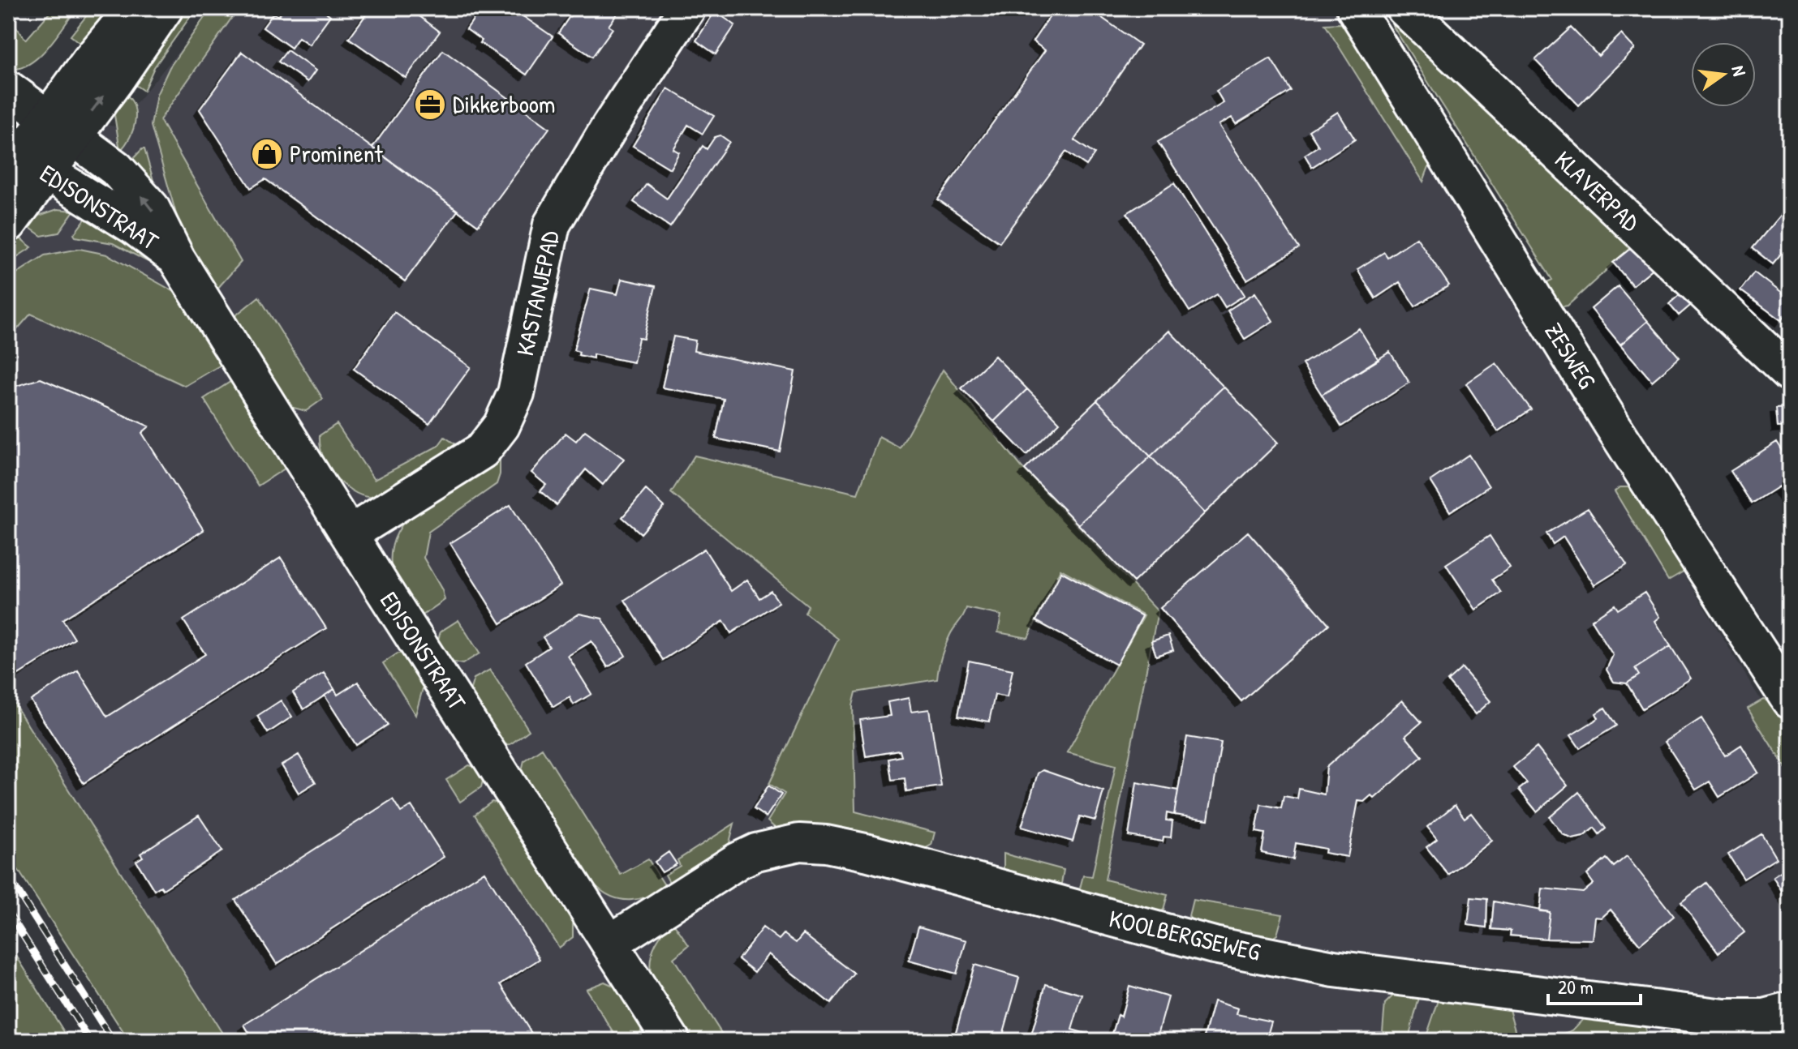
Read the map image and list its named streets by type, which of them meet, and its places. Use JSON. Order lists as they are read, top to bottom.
{
  "streets": {
    "street": [
      "KLAVERPAD",
      "EDISONSTRAAT",
      "KASTANJEPAD",
      "ZESWEG",
      "KOOLBERGSEWEG"
    ]
  },
  "crossings": [
    ["EDISONSTRAAT", "KASTANJEPAD"],
    ["EDISONSTRAAT", "KOOLBERGSEWEG"]
  ],
  "places": {
    "office": ["Dikkerboom"],
    "shop": ["Prominent"]
  },
  "scale_bar": "20 m",
  "north": "right"
}
